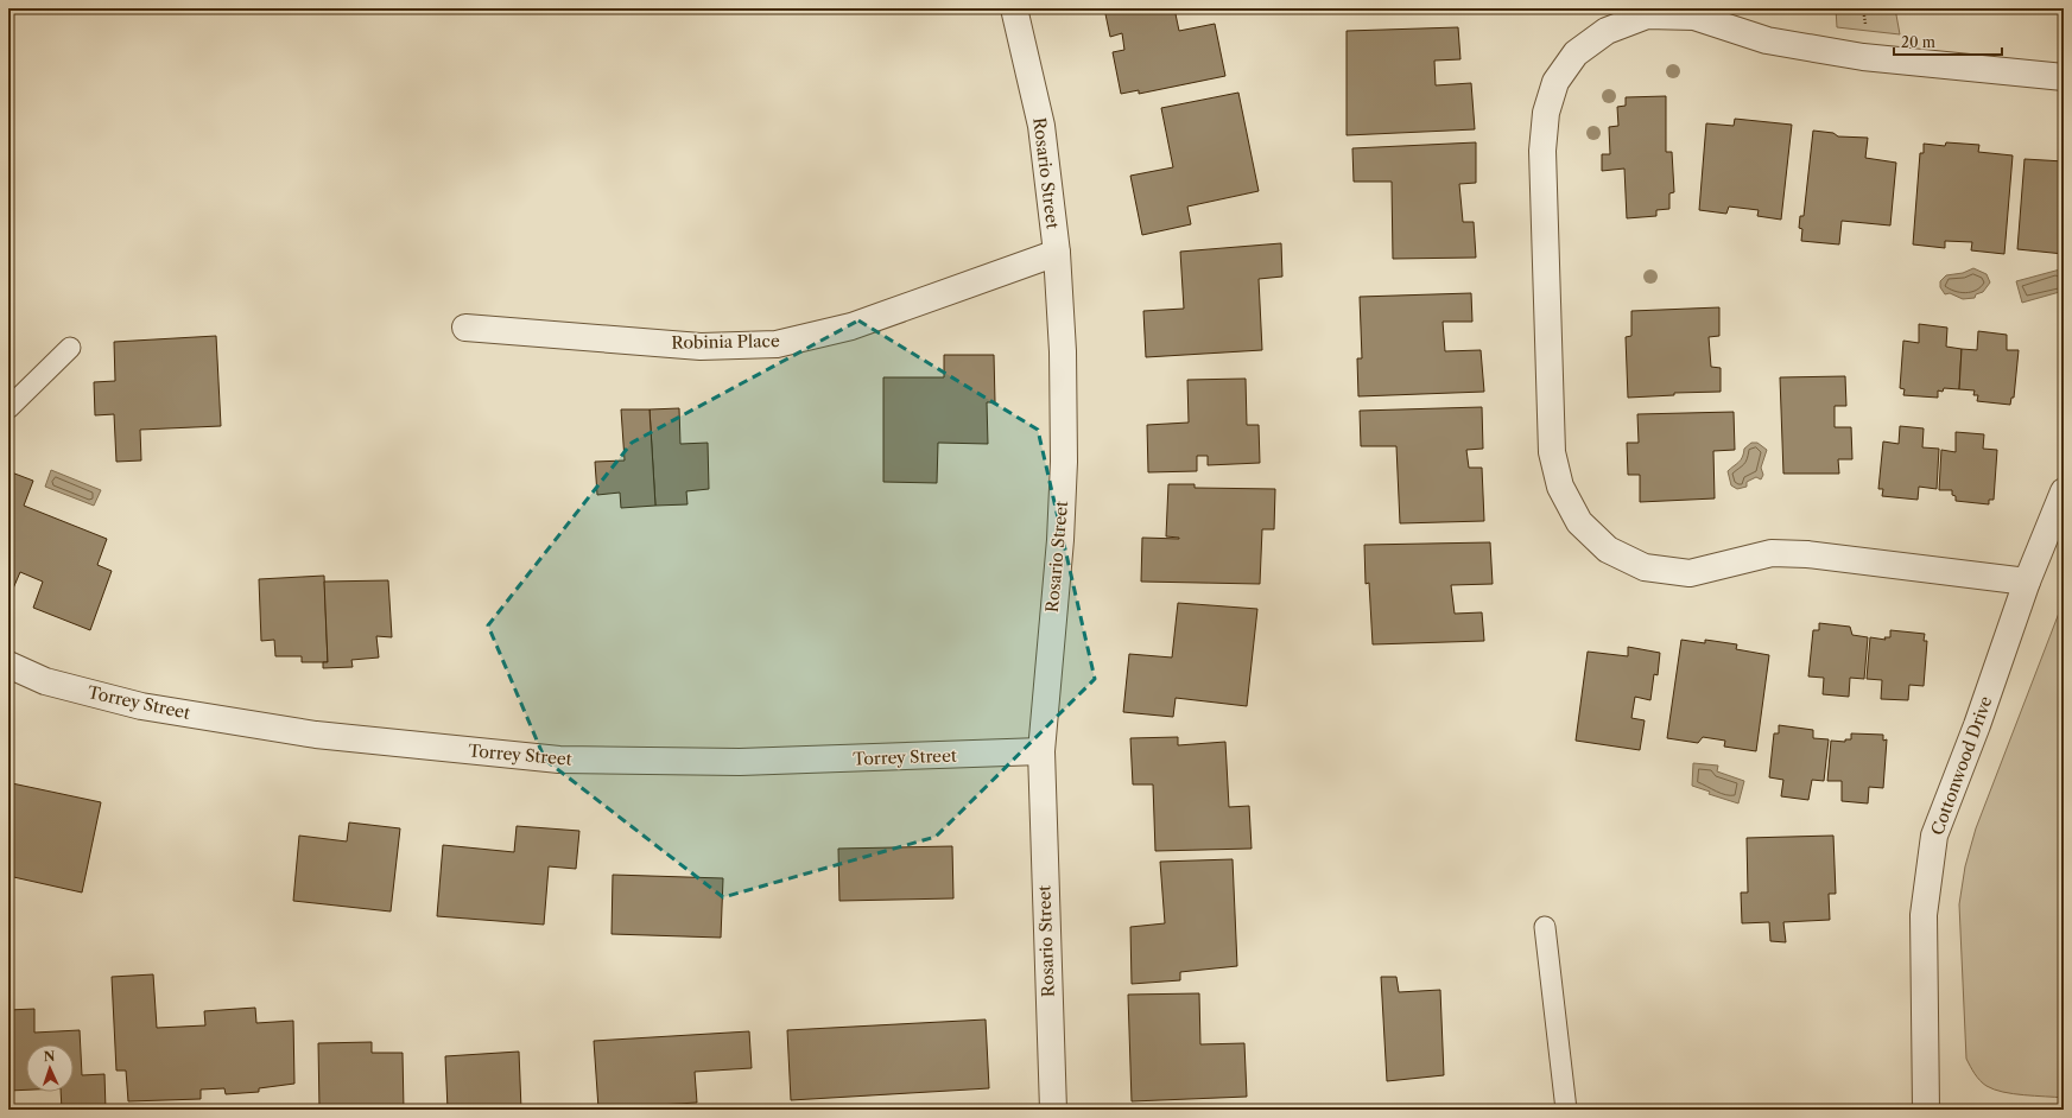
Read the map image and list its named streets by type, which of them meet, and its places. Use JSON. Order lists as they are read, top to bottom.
{
  "streets": {
    "street": [
      "Rosario Street",
      "Robinia Place",
      "Torrey Street",
      "Cottonwood Drive"
    ]
  },
  "crossings": [
    ["Rosario Street", "Robinia Place"],
    ["Rosario Street", "Torrey Street"]
  ],
  "scale_bar": "20 m",
  "north": "top"
}
